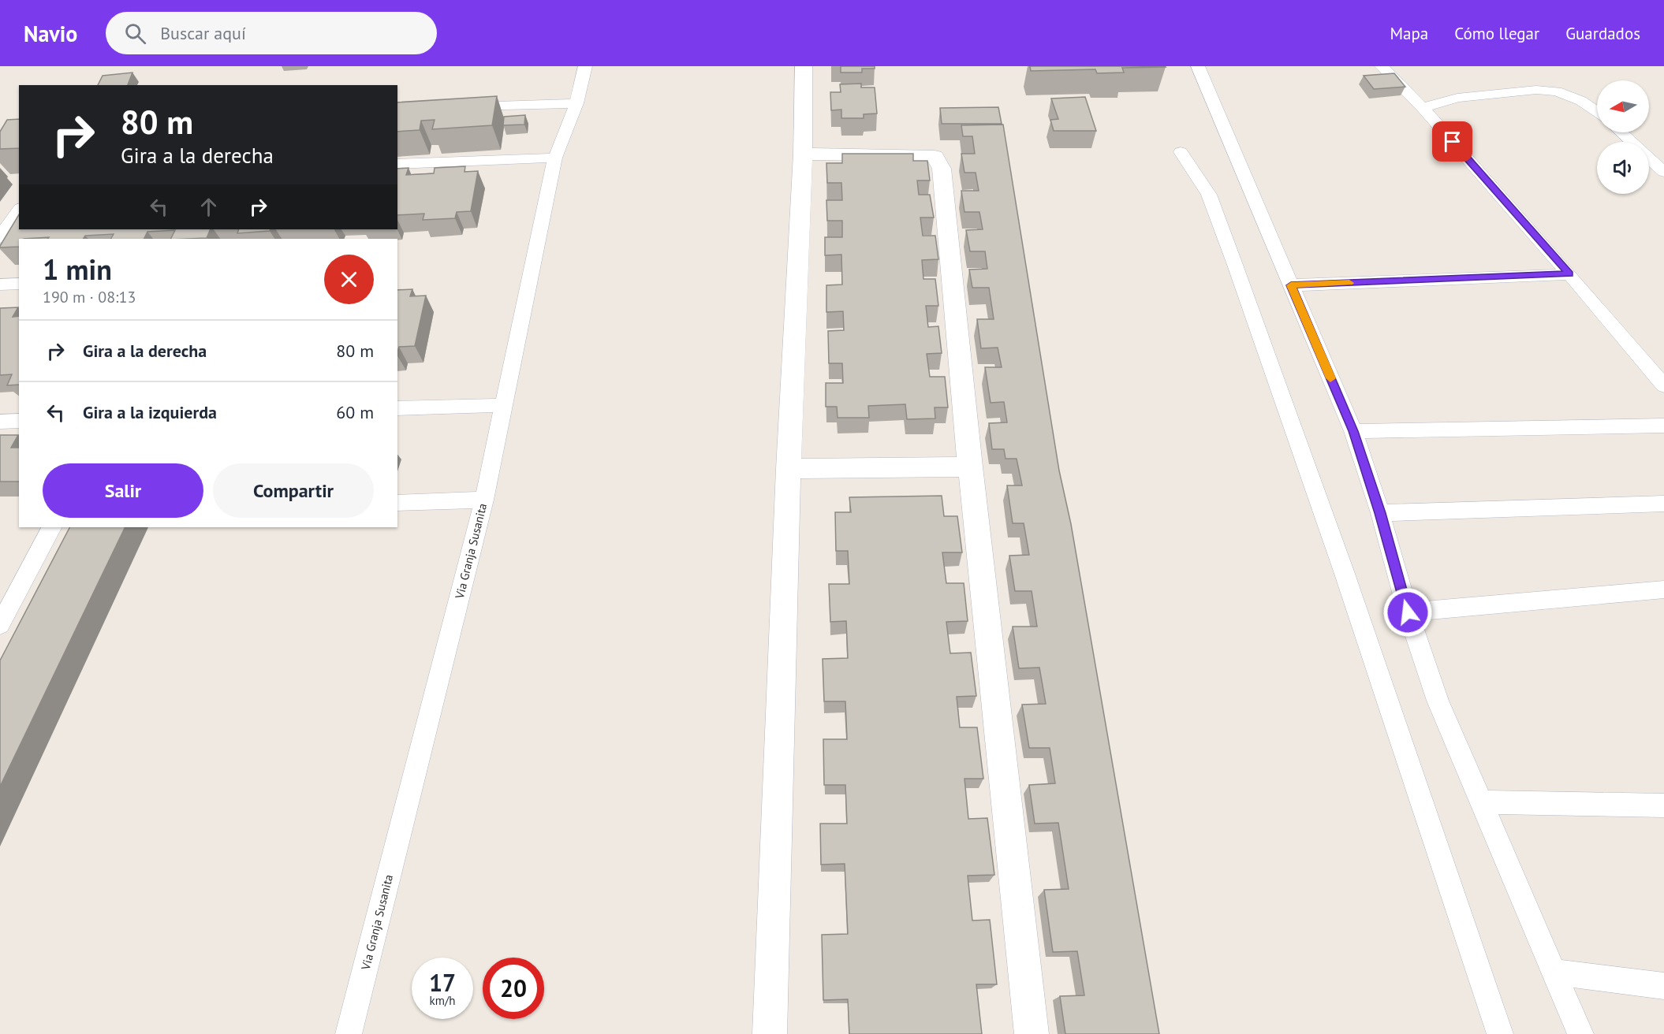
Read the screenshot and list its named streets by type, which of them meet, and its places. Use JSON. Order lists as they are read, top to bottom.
{
  "streets": {
    "lane": ["Via Granja Susanita"]
  },
  "north": "left",
  "page": {
    "header": "Navio",
    "search": "Buscar aquí",
    "nav": ["Mapa", "Cómo llegar", "Guardados"],
    "turn": ["80 m", "Gira a la derecha"],
    "heading": ["1 min", "190 m · 08:13"],
    "list": [
      {
        "name": "Gira a la derecha",
        "value": "80 m"
      },
      {
        "name": "Gira a la izquierda",
        "value": "60 m"
      }
    ],
    "buttons": ["Salir", "Compartir"],
    "speed": "17 km/h",
    "limit": "20"
  }
}
